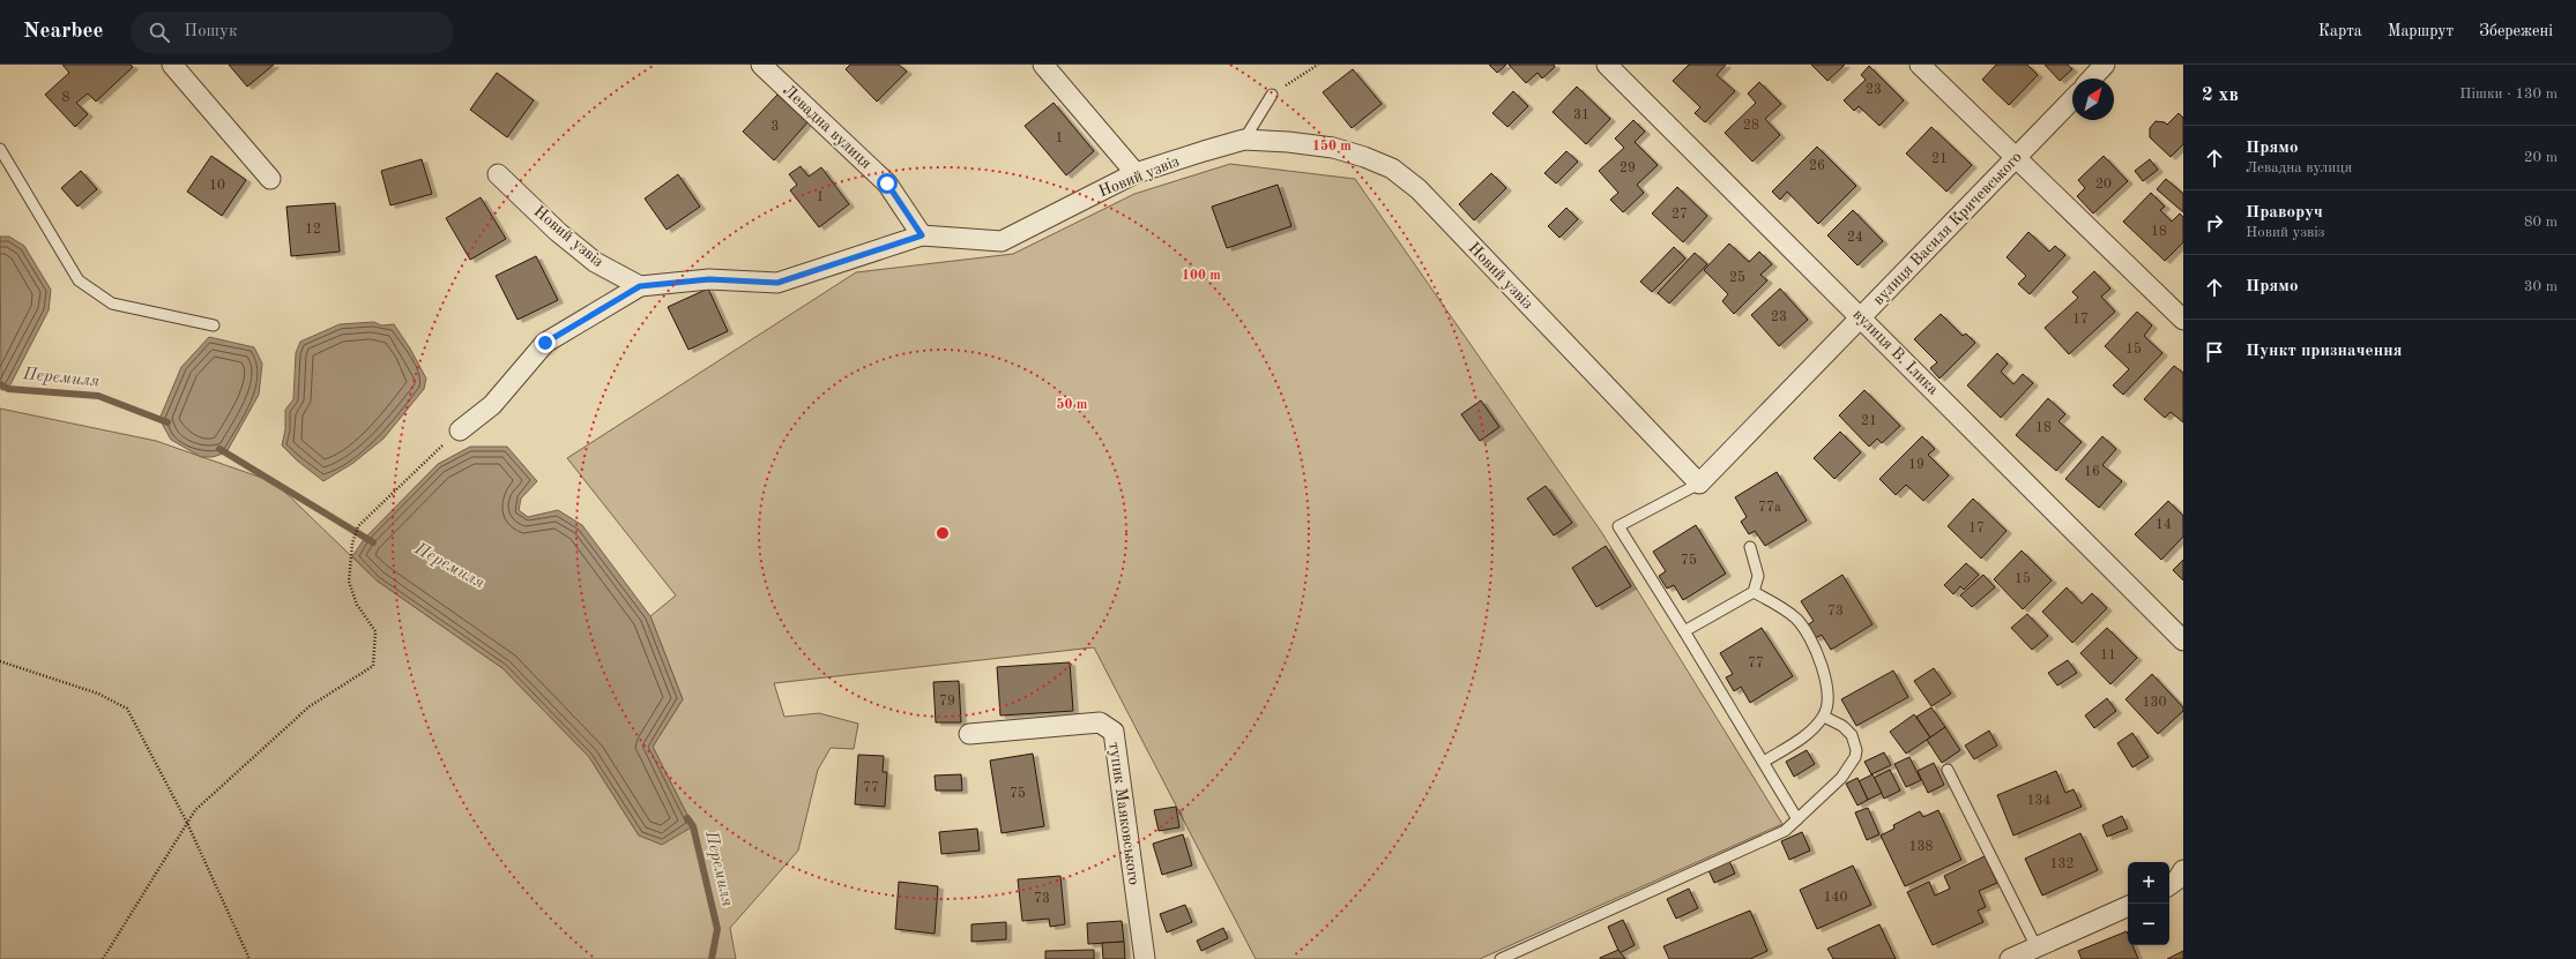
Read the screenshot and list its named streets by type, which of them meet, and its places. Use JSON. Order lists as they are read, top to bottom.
{
  "streets": {
    "street": [
      "Левадна вулиця",
      "Новий узвіз",
      "вулиця Василя Кричевського",
      "вулиця В. Ілика",
      "тупик Маяковського"
    ]
  },
  "crossings": [
    ["Левадна вулиця", "Новий узвіз"],
    ["Новий узвіз", "вулиця Василя Кричевського"],
    ["вулиця Василя Кричевського", "вулиця В. Ілика"]
  ],
  "water": ["Перемиля"],
  "house_numbers": [
    "23",
    "8",
    "31",
    "28",
    "3",
    "1",
    "21",
    "26",
    "29",
    "20",
    "10",
    "1",
    "27",
    "12",
    "18",
    "24",
    "25",
    "23",
    "17",
    "15",
    "21",
    "18",
    "19",
    "16",
    "77а",
    "14",
    "17",
    "75",
    "15",
    "73",
    "11",
    "77",
    "79",
    "130",
    "77",
    "75",
    "134",
    "138",
    "132",
    "140",
    "73"
  ],
  "north": "top right",
  "page": {
    "header": "Nearbee",
    "search": "Пошук",
    "nav": ["Карта", "Маршрут", "Збережені"],
    "heading": ["2 хв", "Пішки · 130 m"],
    "list": [
      ["Прямо", "Левадна вулиця", "20 m"],
      ["Праворуч", "Новий узвіз", "80 m"],
      ["Прямо", "30 m"],
      "Пункт призначення"
    ],
    "map_buttons": ["+", "−"]
  },
  "rings": ["150 m", "100 m", "50 m"]
}
